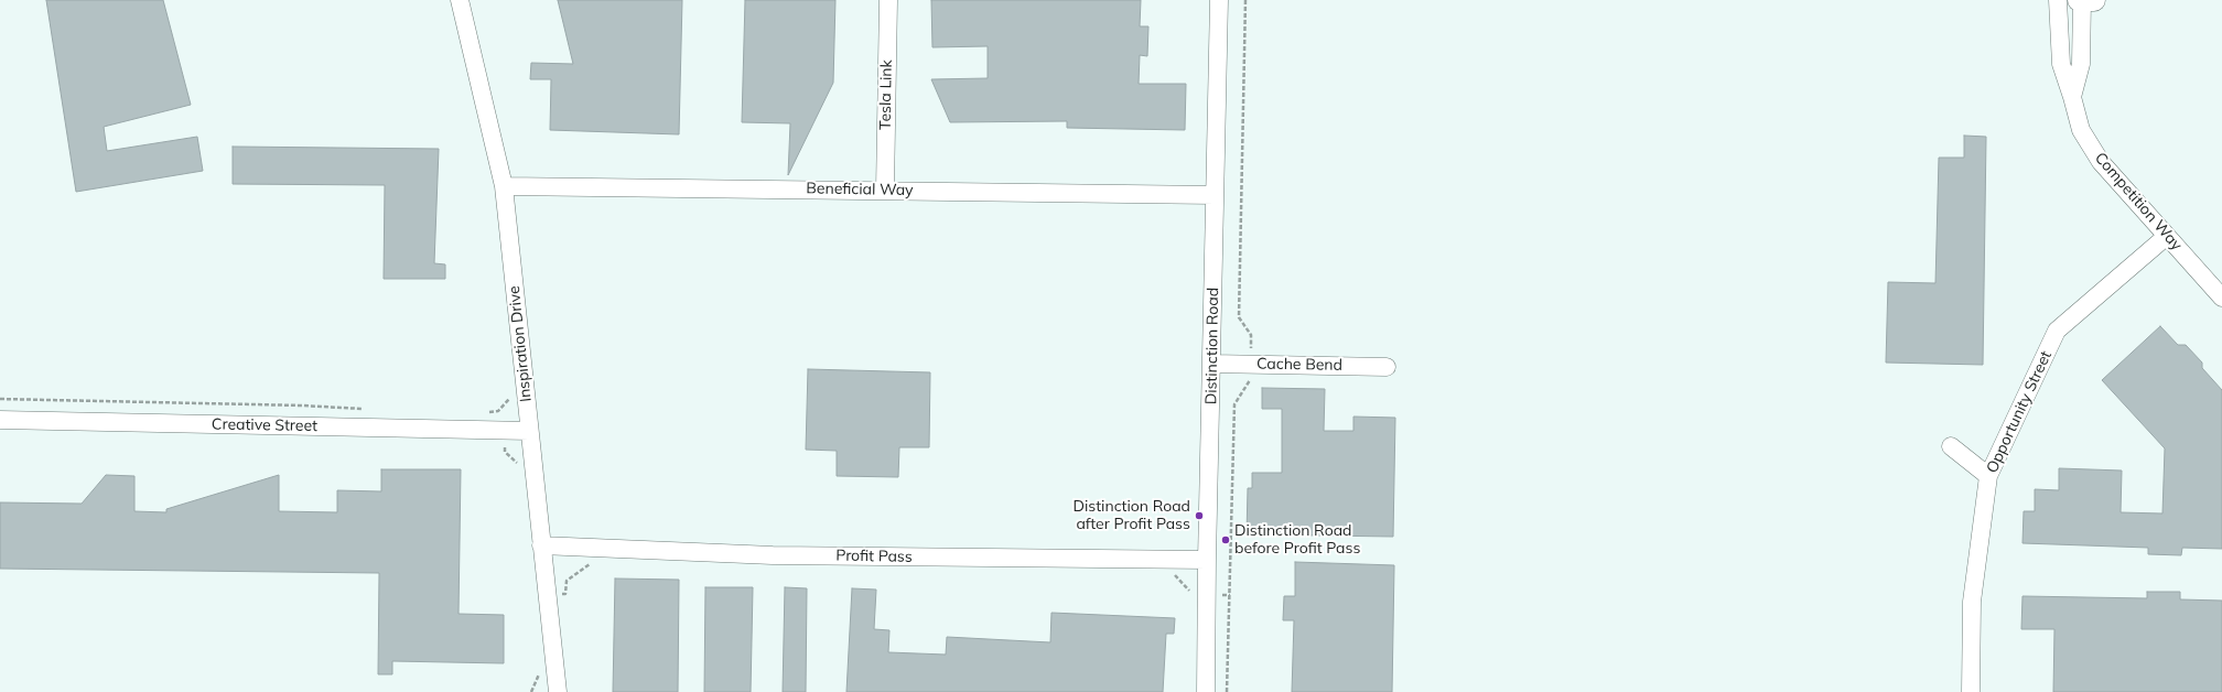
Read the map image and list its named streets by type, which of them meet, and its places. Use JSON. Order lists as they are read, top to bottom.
{
  "streets": {
    "street": [
      "Tesla Link",
      "Beneficial Way",
      "Competition Way",
      "Inspiration Drive",
      "Distinction Road",
      "Cache Bend",
      "Opportunity Street",
      "Creative Street",
      "Profit Pass"
    ]
  },
  "crossings": [
    ["Tesla Link", "Beneficial Way"],
    ["Beneficial Way", "Inspiration Drive"],
    ["Beneficial Way", "Distinction Road"],
    ["Competition Way", "Opportunity Street"],
    ["Inspiration Drive", "Creative Street"],
    ["Inspiration Drive", "Profit Pass"],
    ["Distinction Road", "Cache Bend"],
    ["Distinction Road", "Profit Pass"]
  ],
  "places": ["Distinction Road after Profit Pass", "Distinction Road before Profit Pass"]
}
